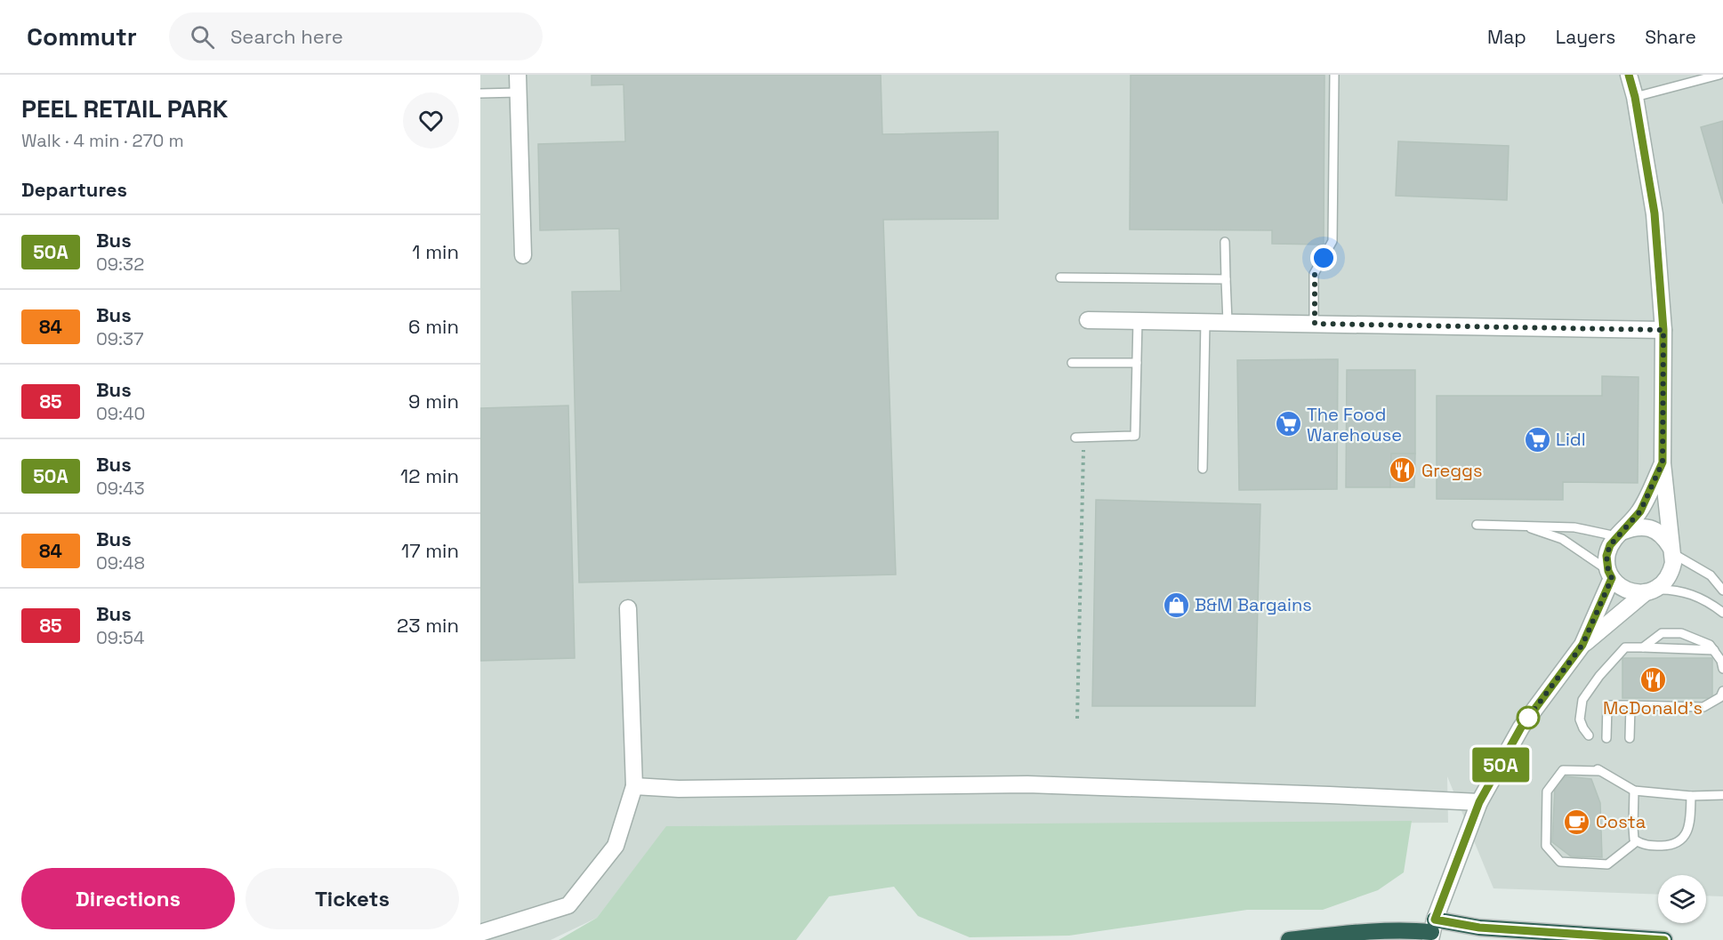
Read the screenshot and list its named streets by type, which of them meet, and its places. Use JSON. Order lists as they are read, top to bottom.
{
  "places": {
    "supermarket": ["The Food Warehouse", "Lidl"],
    "restaurant": ["Greggs", "McDonald's"],
    "shop": ["B&M Bargains"],
    "cafe": ["Costa"]
  },
  "lines": ["bus line 50A"],
  "page": {
    "header": "Commutr",
    "search": "Search here",
    "nav": ["Map", "Layers", "Share"],
    "heading": [
      ["PEEL RETAIL PARK", "Walk · 4 min · 270 m"],
      "Departures"
    ],
    "on_map": "50A",
    "list": [
      {
        "mark": "50A",
        "name": "Bus",
        "note": "09:32",
        "value": "1 min"
      },
      {
        "mark": "84",
        "name": "Bus",
        "note": "09:37",
        "value": "6 min"
      },
      {
        "mark": "85",
        "name": "Bus",
        "note": "09:40",
        "value": "9 min"
      },
      {
        "mark": "50A",
        "name": "Bus",
        "note": "09:43",
        "value": "12 min"
      },
      {
        "mark": "84",
        "name": "Bus",
        "note": "09:48",
        "value": "17 min"
      },
      {
        "mark": "85",
        "name": "Bus",
        "note": "09:54",
        "value": "23 min"
      }
    ],
    "buttons": ["Directions", "Tickets"]
  }
}
